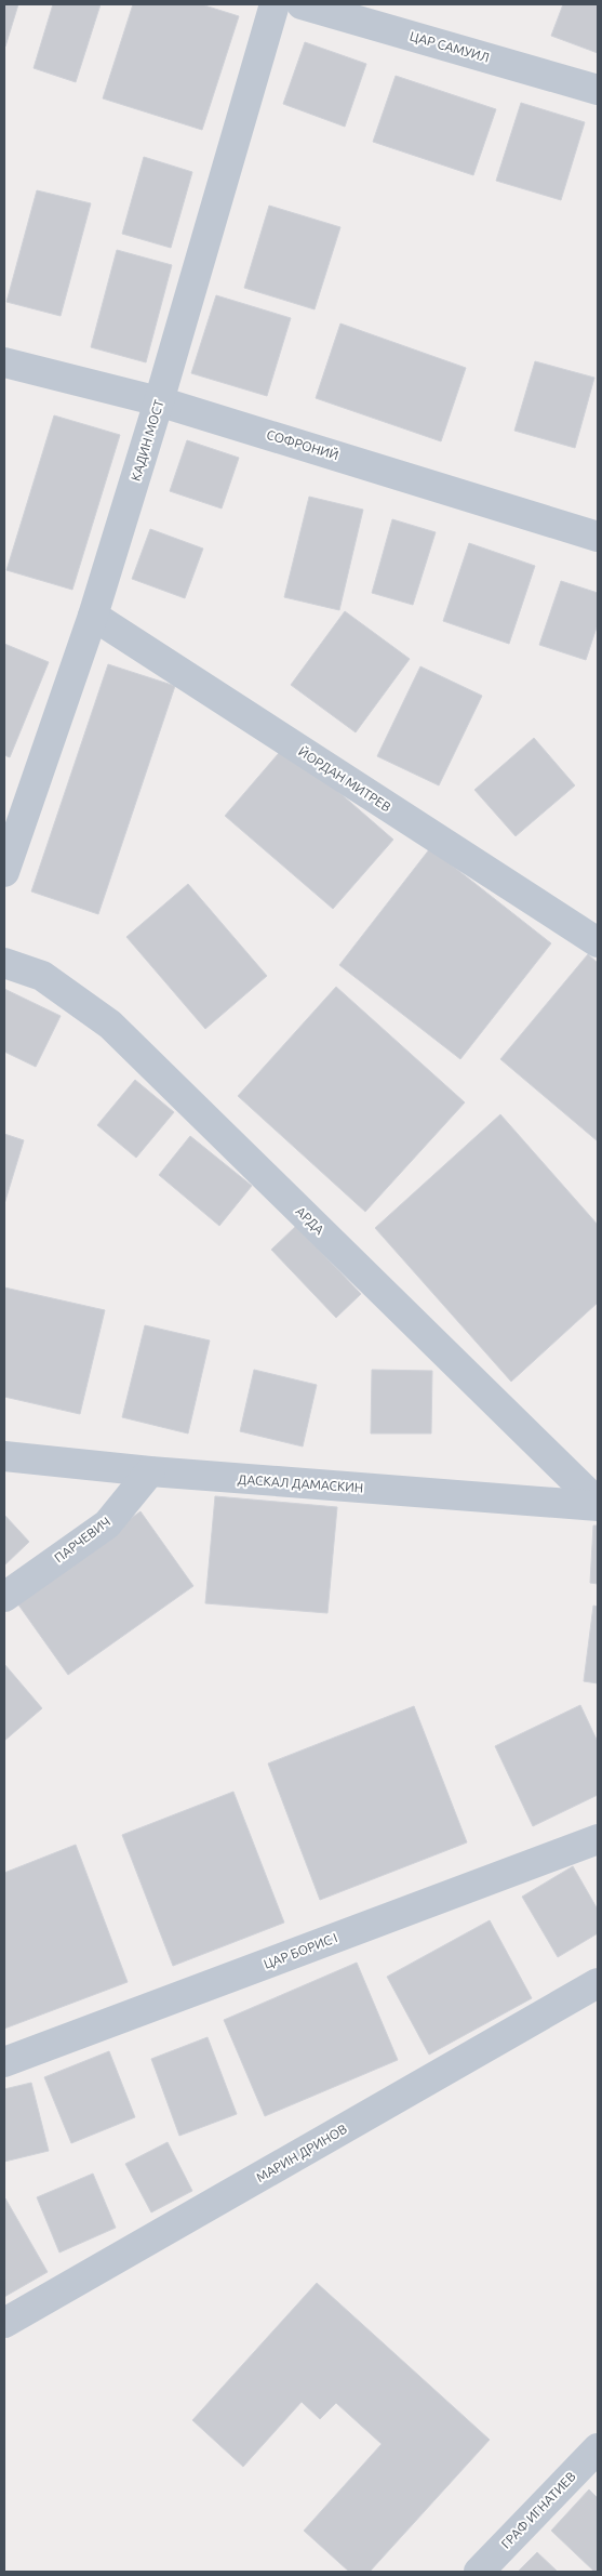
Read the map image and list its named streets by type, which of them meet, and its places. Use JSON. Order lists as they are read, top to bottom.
{
  "streets": {
    "street": [
      "ЦАР САМУИЛ",
      "КАДИН МОСТ",
      "СОФРОНИЙ",
      "ЙОРДАН МИТРЕВ",
      "АРДА",
      "ДАСКАЛ ДАМАСКИН",
      "ПАРЧЕВИЧ",
      "ЦАР БОРИС I",
      "МАРИН ДРИНОВ",
      "ГРАФ ИГНАТИЕВ"
    ]
  },
  "crossings": [
    ["КАДИН МОСТ", "СОФРОНИЙ"],
    ["КАДИН МОСТ", "ЙОРДАН МИТРЕВ"],
    ["АРДА", "ДАСКАЛ ДАМАСКИН"],
    ["ДАСКАЛ ДАМАСКИН", "ПАРЧЕВИЧ"]
  ]
}
